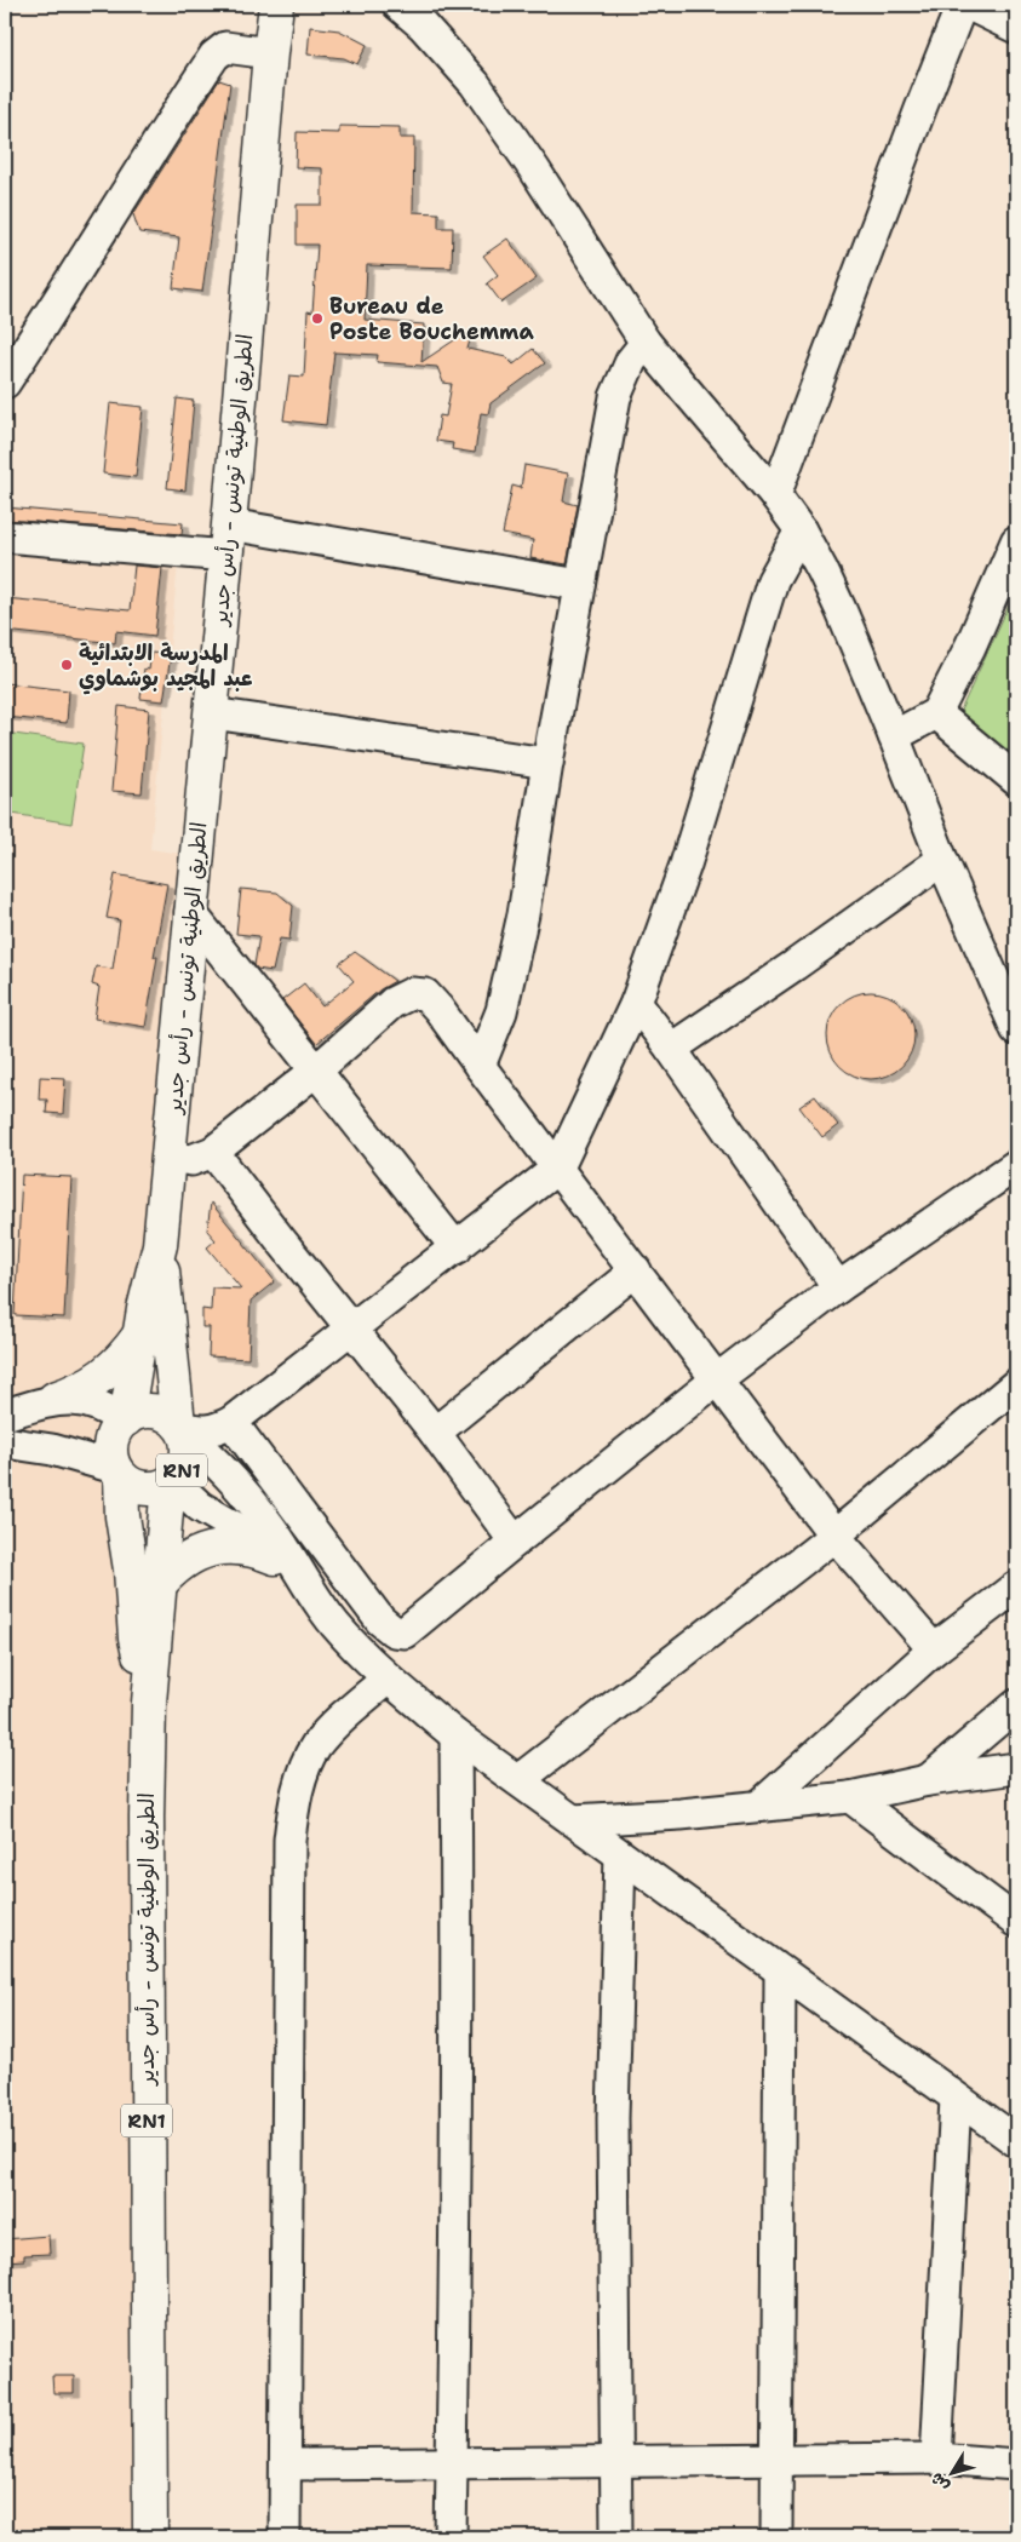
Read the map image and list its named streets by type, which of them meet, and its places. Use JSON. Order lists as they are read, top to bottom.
{
  "streets": {
    "main road": ["الطريق الوطنية تونس - رأس جدير", "RN1"]
  },
  "crossings": [
    ["الطريق الوطنية تونس - رأس جدير", "RN1"]
  ],
  "places": ["Bureau de Poste Bouchemma", "المدرسة الابتدائية عبد المجيد بوشماوي"],
  "north": "bottom left"
}
